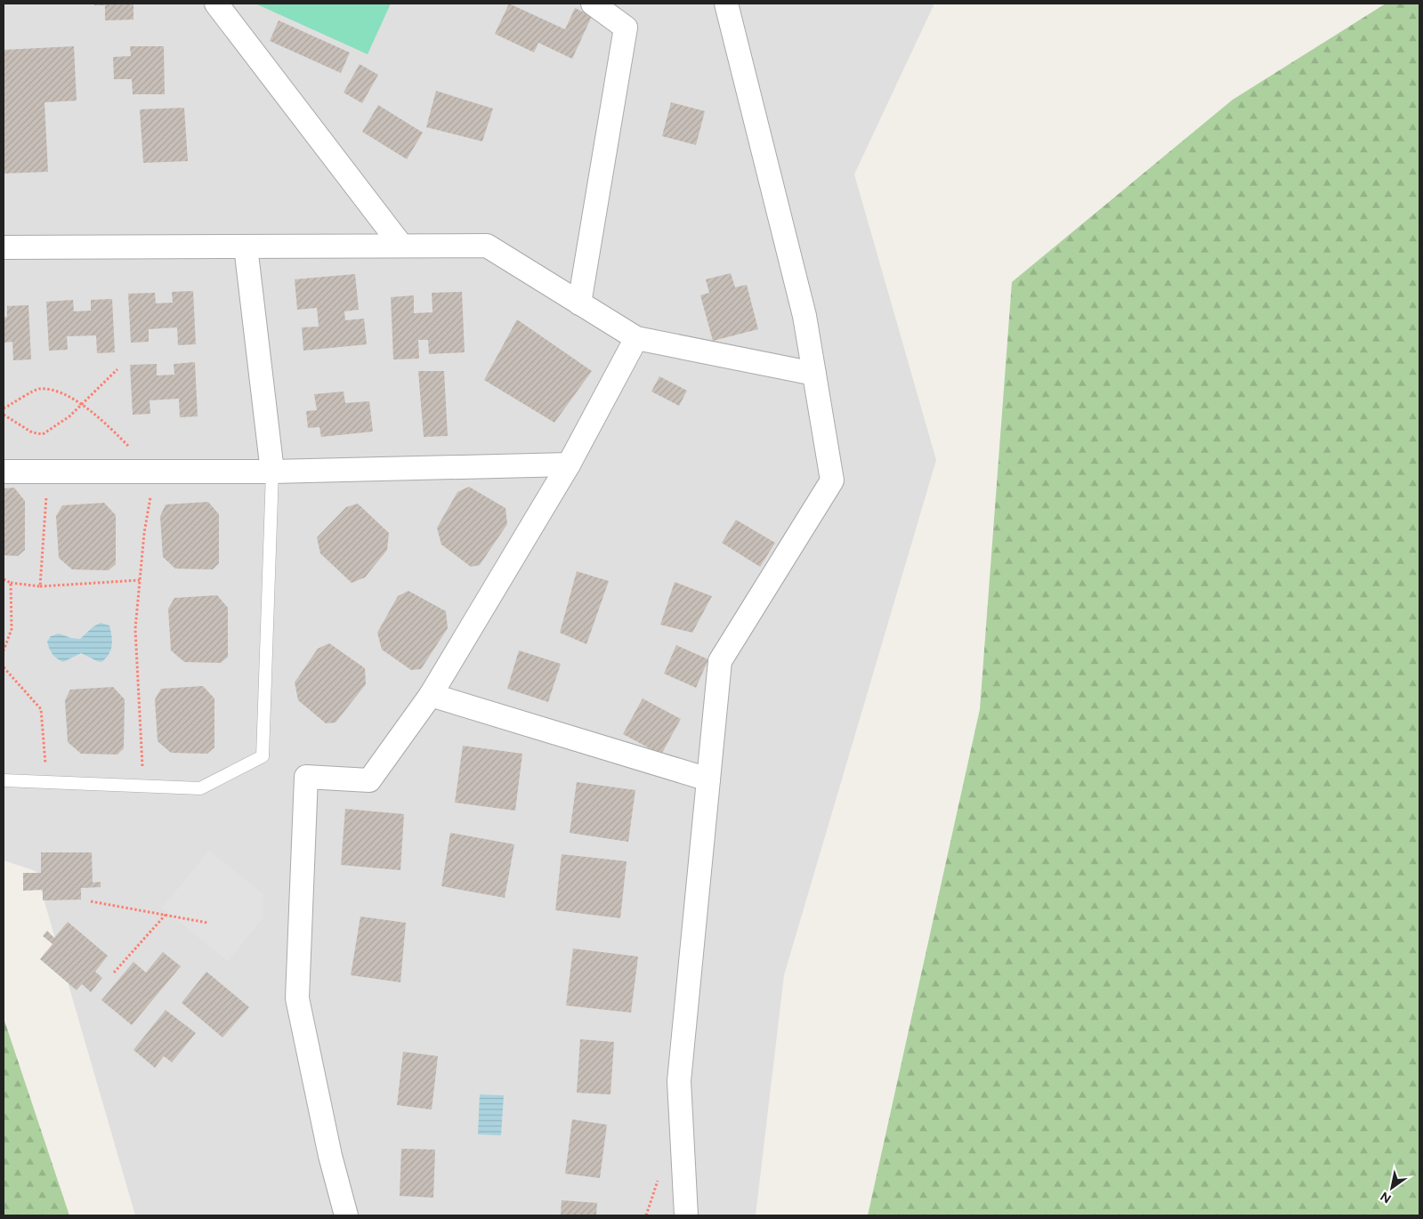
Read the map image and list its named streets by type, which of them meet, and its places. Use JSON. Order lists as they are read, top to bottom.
{
  "north": "bottom left"
}
